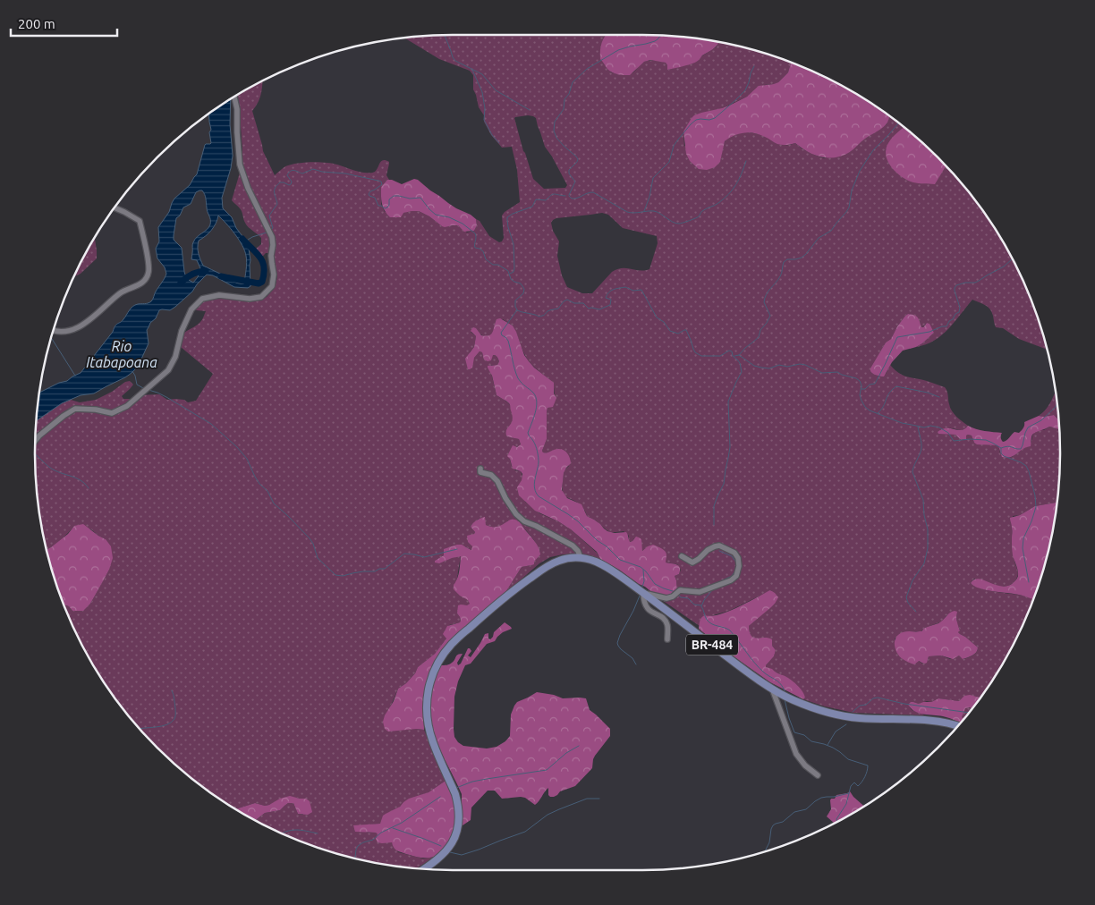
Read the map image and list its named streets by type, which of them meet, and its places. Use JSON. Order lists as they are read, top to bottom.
{
  "streets": {
    "main road": ["BR-484"]
  },
  "water": ["Rio Itabapoana"],
  "scale_bar": "200 m"
}
